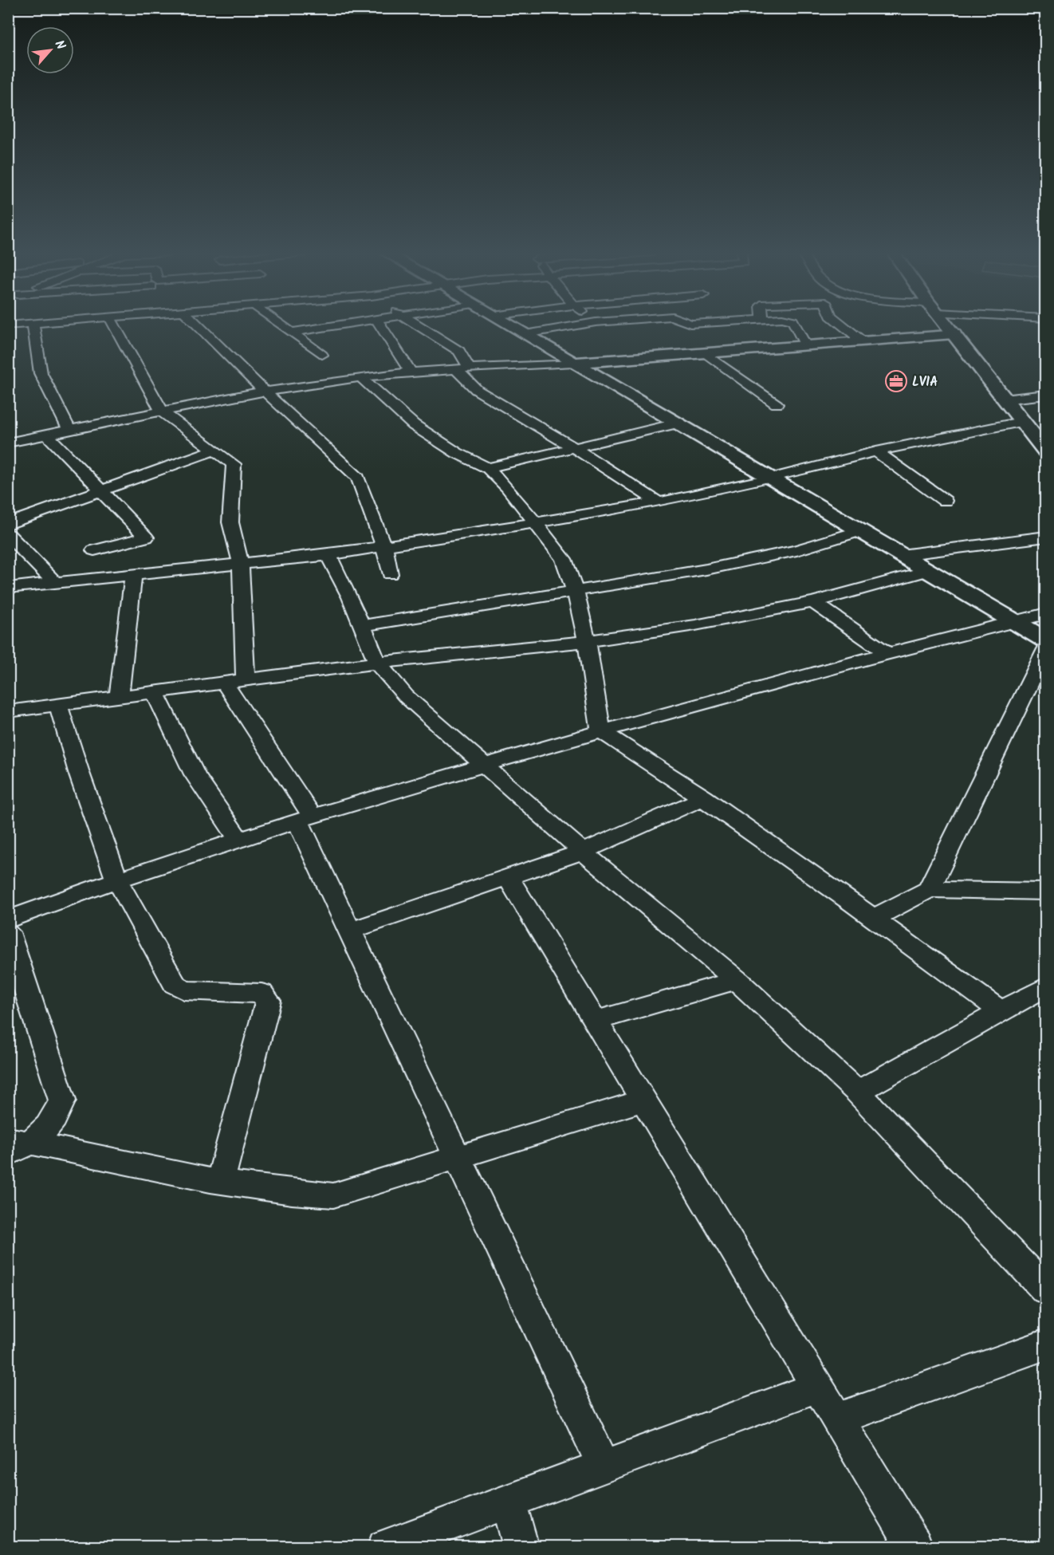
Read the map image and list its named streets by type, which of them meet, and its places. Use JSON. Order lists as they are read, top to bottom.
{
  "places": {
    "office": ["LVIA"]
  },
  "north": "top right"
}
